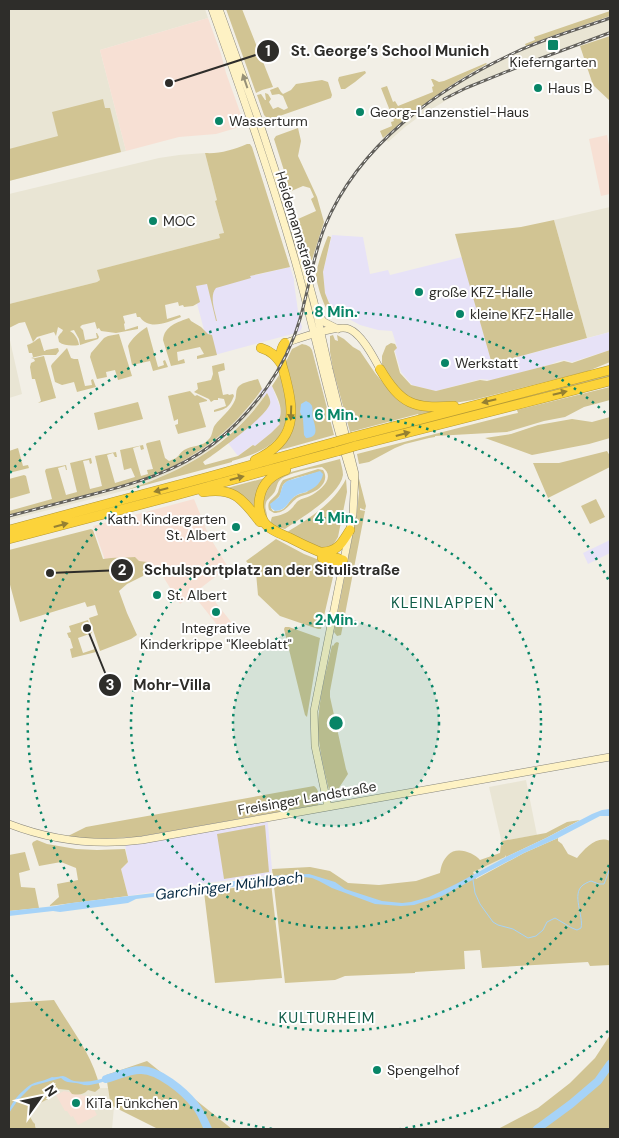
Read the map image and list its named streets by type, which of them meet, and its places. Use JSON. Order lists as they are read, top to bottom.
{
  "streets": {
    "main road": ["Heidemannstraße", "Freisinger Landstraße"]
  },
  "crossings": [
    ["Heidemannstraße", "Freisinger Landstraße"]
  ],
  "districts": ["KLEINLAPPEN", "KULTURHEIM"],
  "water": ["Garchinger Mühlbach"],
  "places": {
    "transit": ["Kieferngarten"],
    "other": [
      "St. George’s School Munich",
      "Haus B",
      "Georg-Lanzenstiel-Haus",
      "Wasserturm",
      "MOC",
      "große KFZ-Halle",
      "kleine KFZ-Halle",
      "Werkstatt",
      "Kath. Kindergarten St. Albert",
      "Schulsportplatz an der Situlistraße",
      "St. Albert",
      "Integrative Kinderkrippe \"Kleeblatt\"",
      "Mohr-Villa",
      "Spengelhof",
      "KiTa Fünkchen"
    ]
  },
  "north": "top right",
  "rings": [
    "8 Min.",
    "6 Min.",
    "4 Min.",
    "2 Min."
  ]
}
